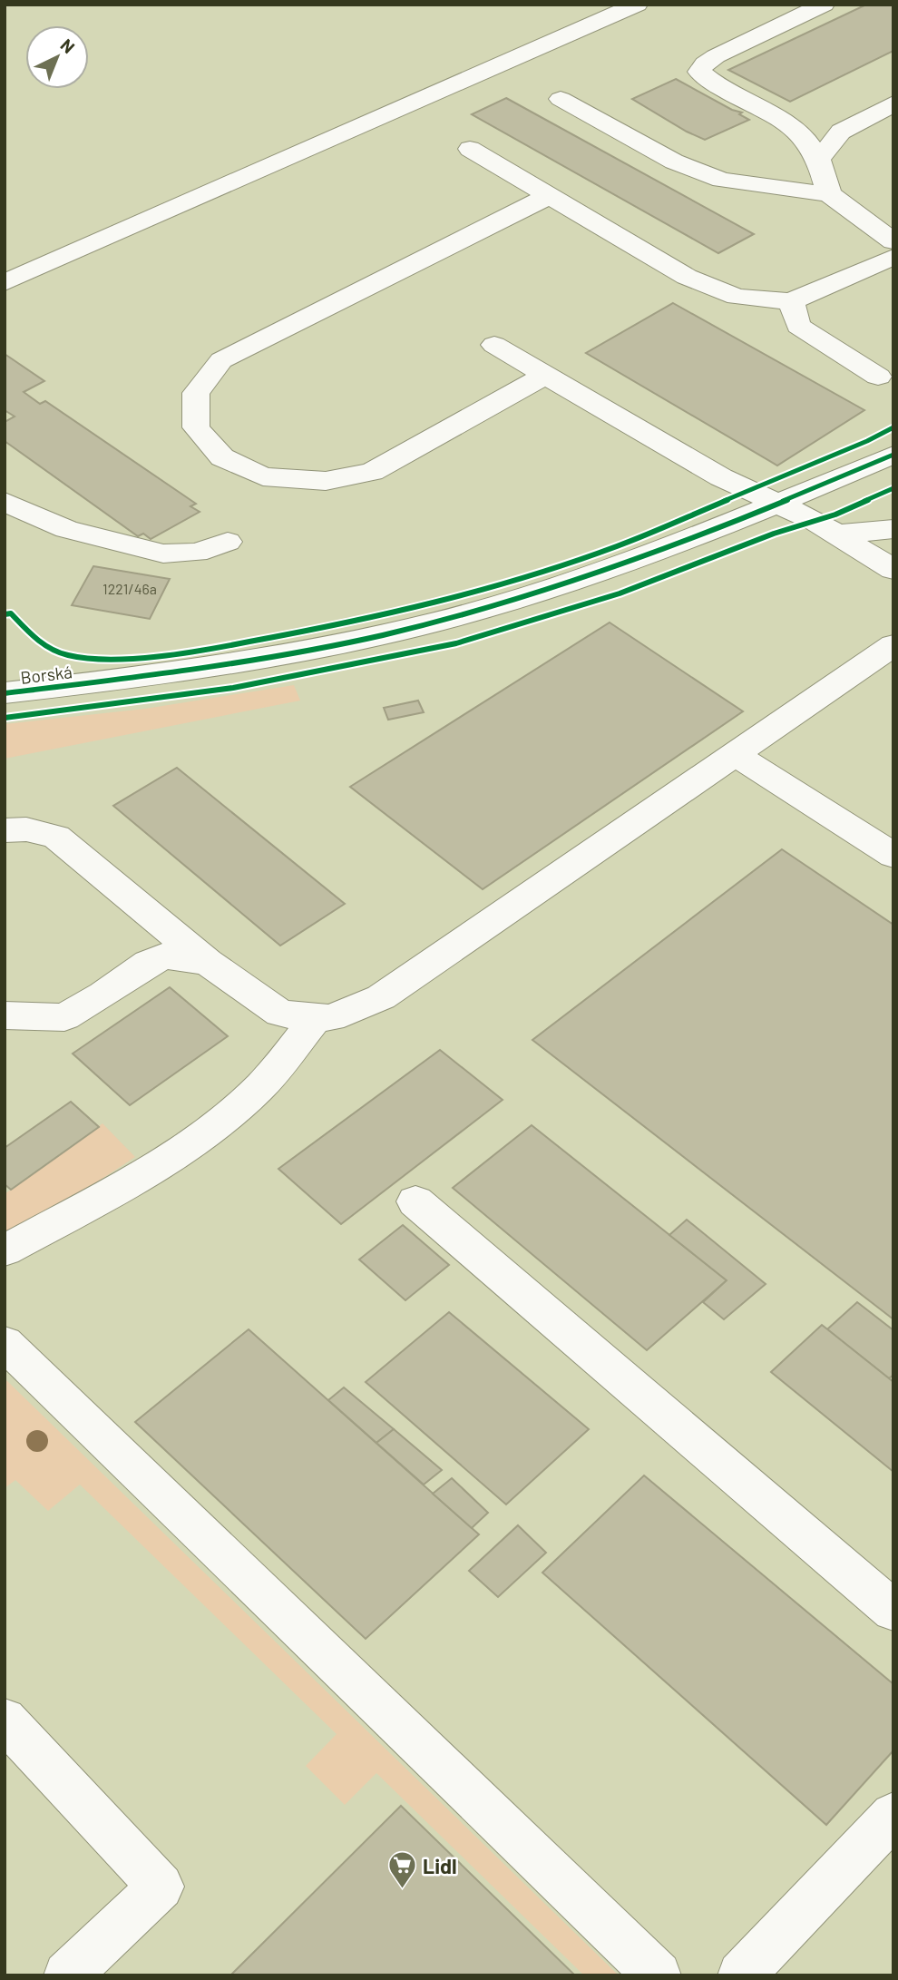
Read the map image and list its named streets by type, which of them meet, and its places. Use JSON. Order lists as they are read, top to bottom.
{
  "streets": {
    "street": ["Borská"]
  },
  "places": {
    "supermarket": ["Lidl"]
  },
  "house_numbers": ["1221/46a"],
  "north": "top right"
}
